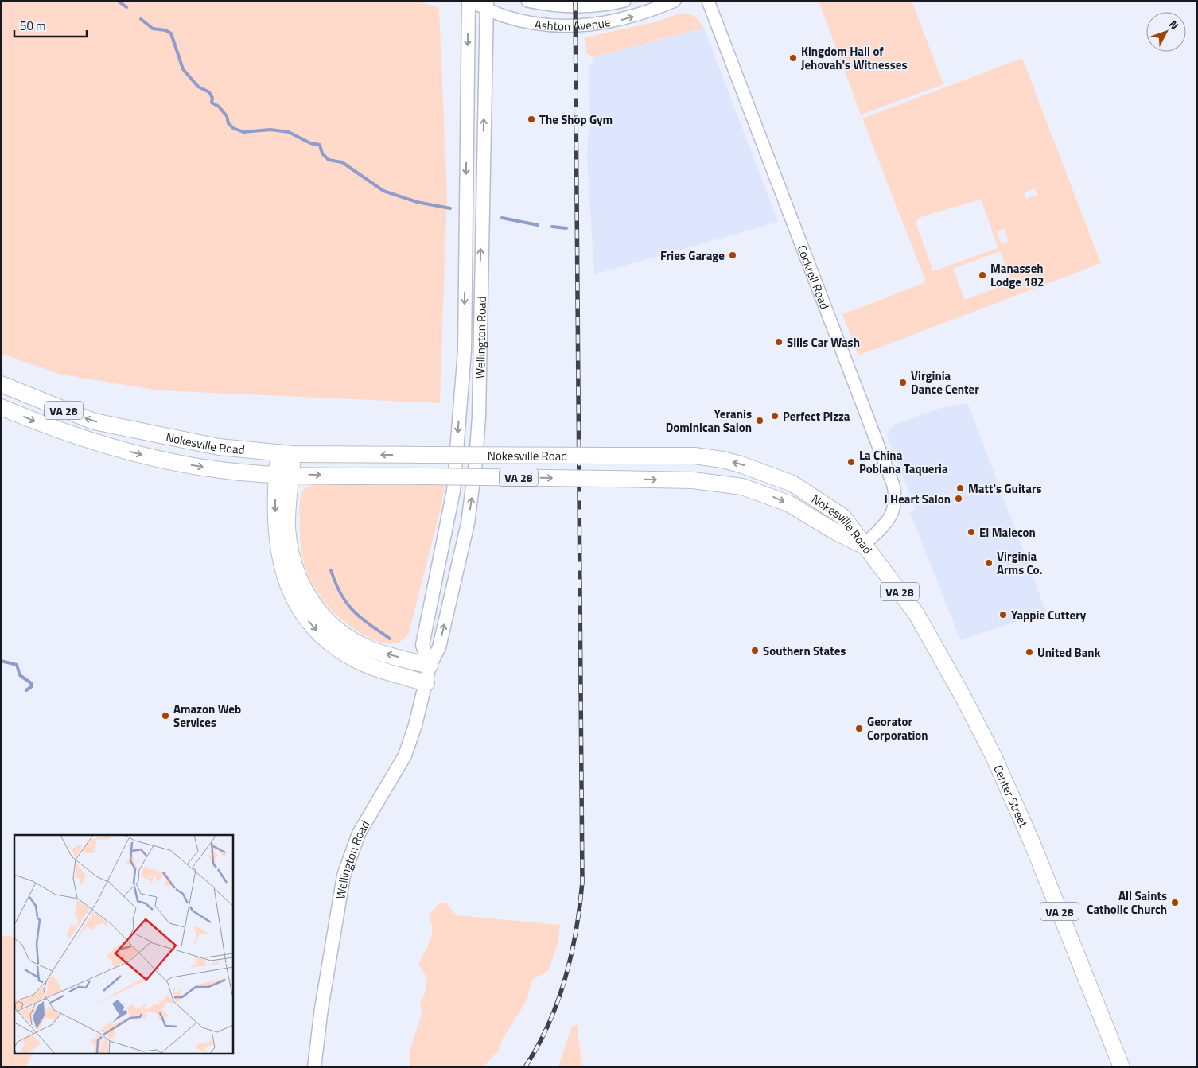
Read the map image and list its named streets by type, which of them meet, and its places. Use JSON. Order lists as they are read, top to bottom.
{
  "streets": {
    "highway": ["VA 28", "Nokesville Road", "Center Street"],
    "main road": ["Wellington Road"],
    "street": ["Ashton Avenue", "Cockrell Road"]
  },
  "crossings": [
    ["Ashton Avenue", "Wellington Road"],
    ["Cockrell Road", "Nokesville Road"],
    ["Cockrell Road", "Center Street"],
    ["Nokesville Road", "Center Street"]
  ],
  "places": [
    "Kingdom Hall of Jehovah's Witnesses",
    "The Shop Gym",
    "Fries Garage",
    "Manasseh Lodge 182",
    "Sills Car Wash",
    "Virginia Dance Center",
    "Perfect Pizza",
    "Yeranis Dominican Salon",
    "La China Poblana Taqueria",
    "Matt's Guitars",
    "I Heart Salon",
    "El Malecon",
    "Virginia Arms Co.",
    "Yappie Cuttery",
    "Southern States",
    "United Bank",
    "Amazon Web Services",
    "Georator Corporation",
    "All Saints Catholic Church"
  ],
  "scale_bar": "50 m",
  "north": "top right"
}
